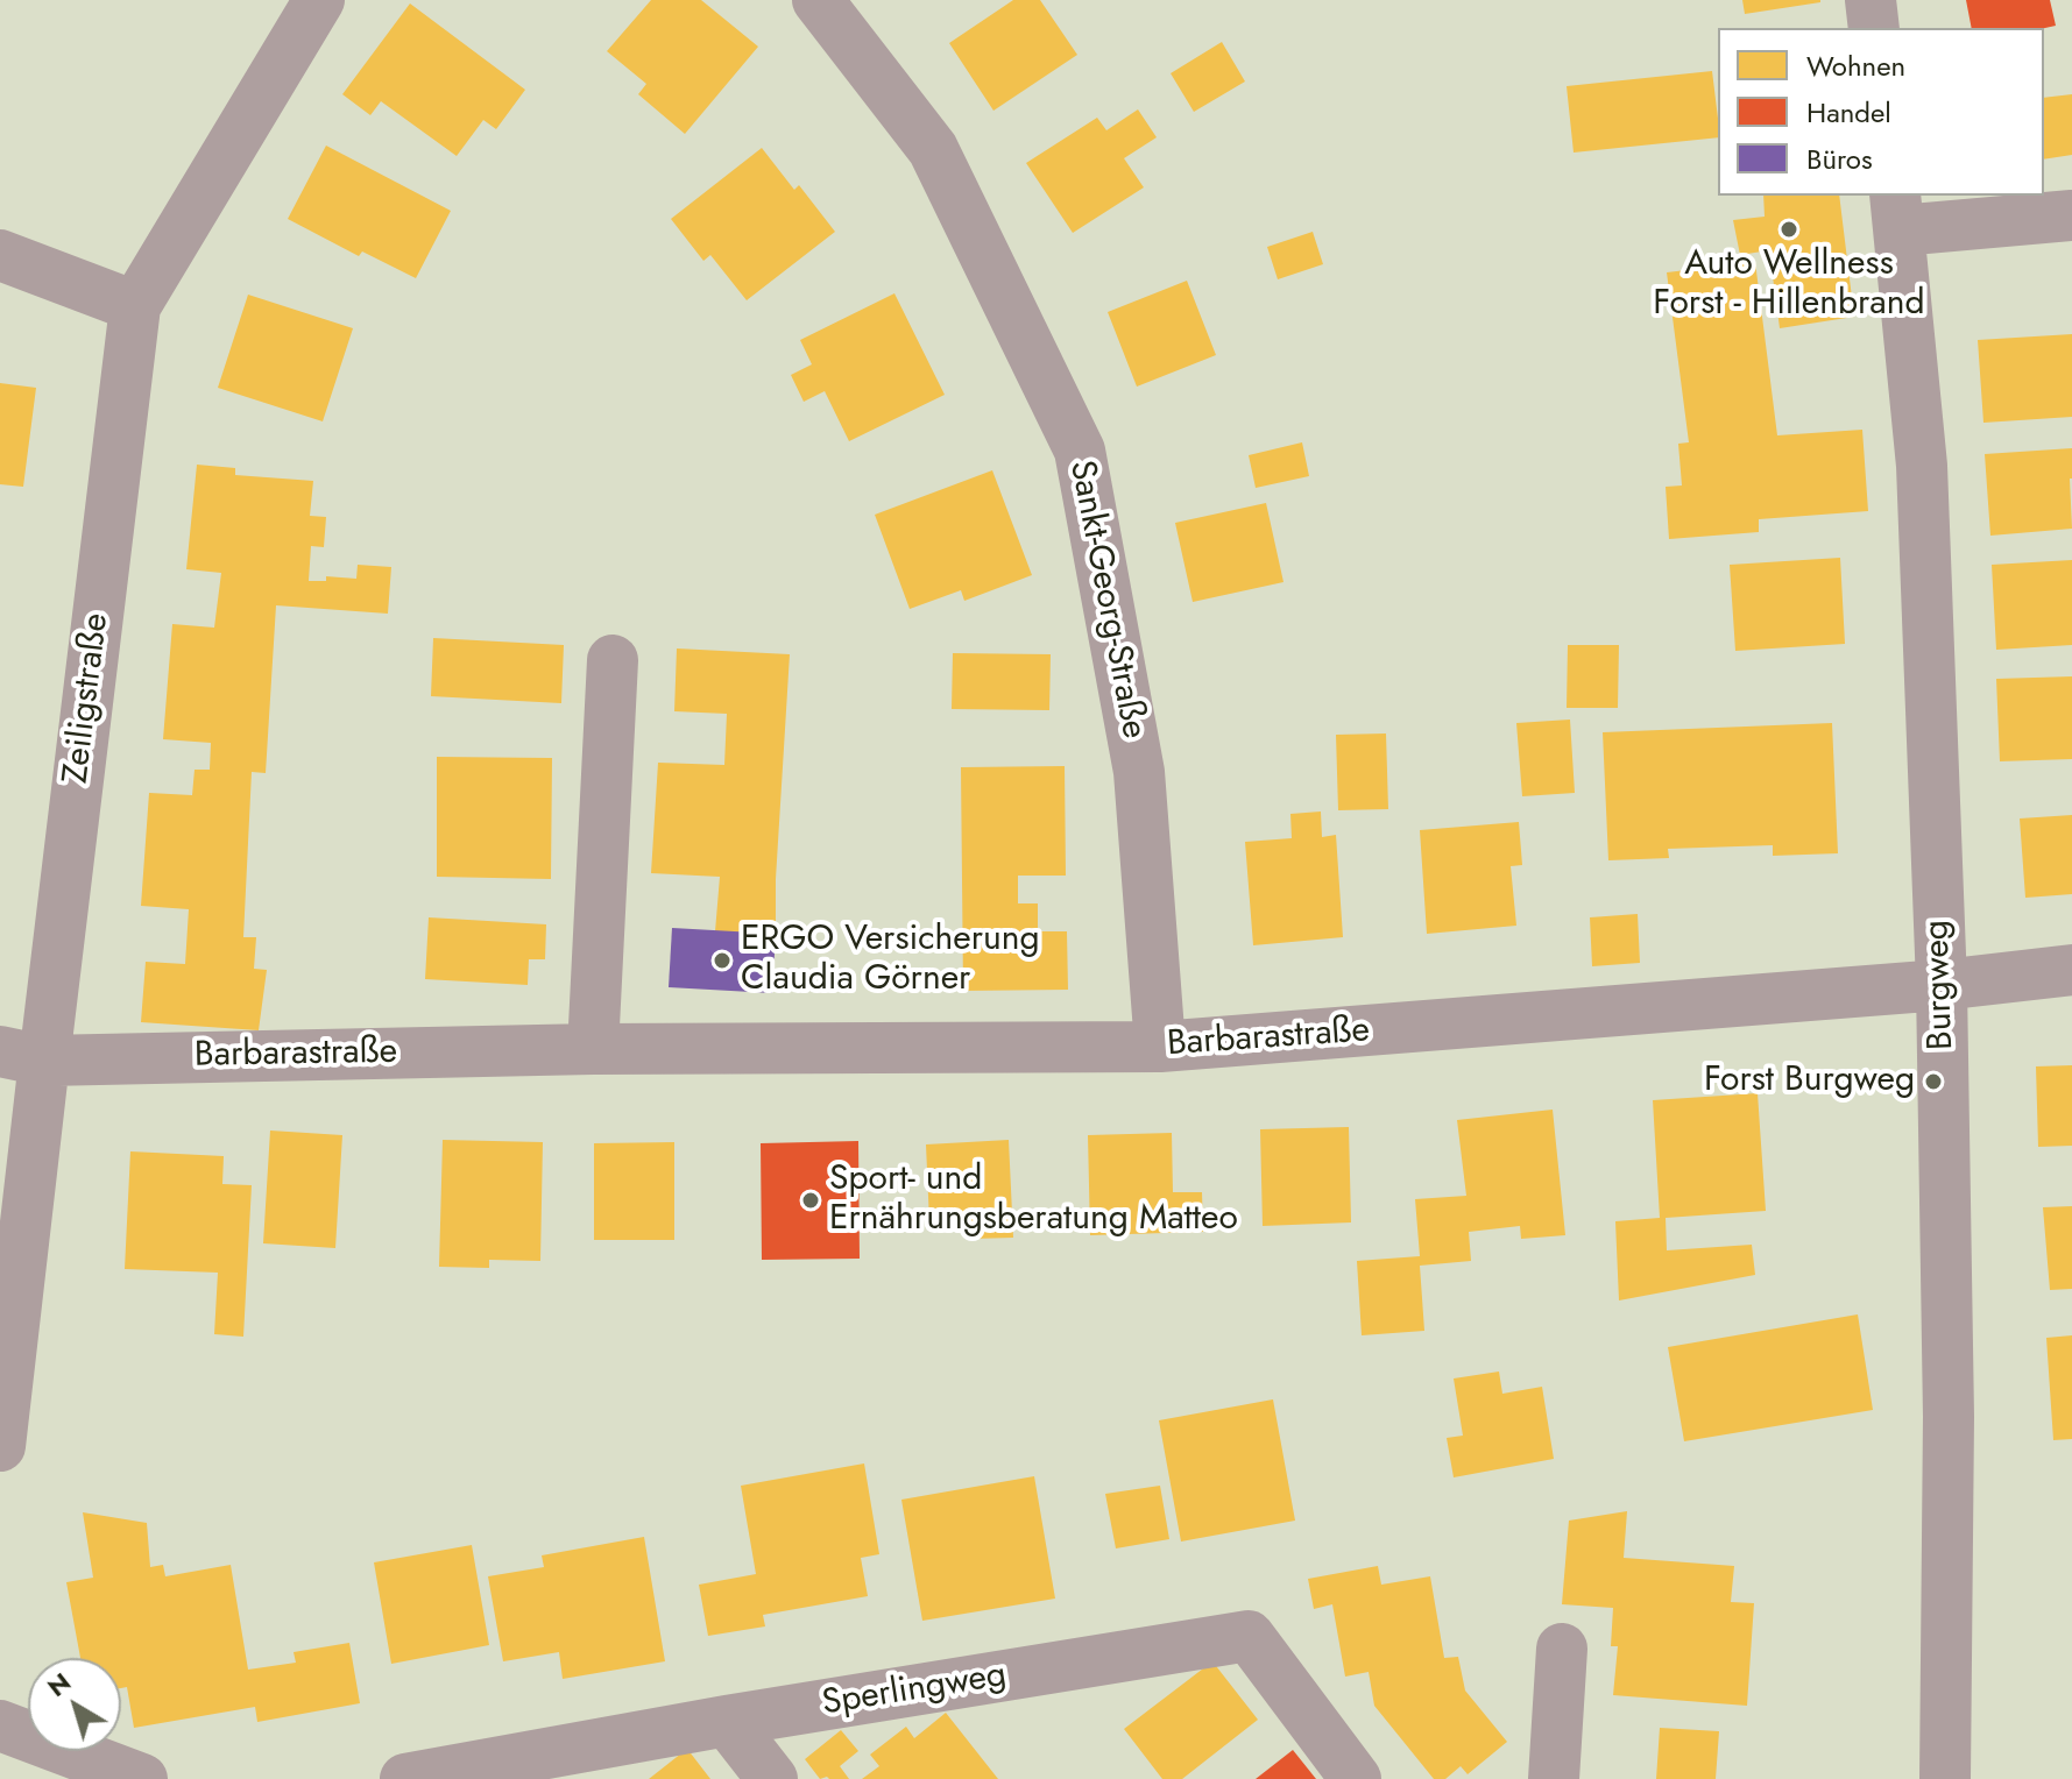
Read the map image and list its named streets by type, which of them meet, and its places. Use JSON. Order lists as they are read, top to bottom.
{
  "streets": {
    "street": [
      "Sankt-Georg-Straße",
      "Zeiligstraße",
      "Burgweg",
      "Barbarastraße",
      "Sperlingweg"
    ]
  },
  "crossings": [
    ["Sankt-Georg-Straße", "Barbarastraße"],
    ["Zeiligstraße", "Barbarastraße"],
    ["Burgweg", "Barbarastraße"]
  ],
  "places": [
    "Auto Wellness Forst - Hillenbrand",
    "ERGO Versicherung Claudia Görner",
    "Forst Burgweg",
    "Sport- und Ernährungsberatung Matteo"
  ],
  "legend": ["Wohnen", "Handel", "Büros"],
  "north": "top left"
}
